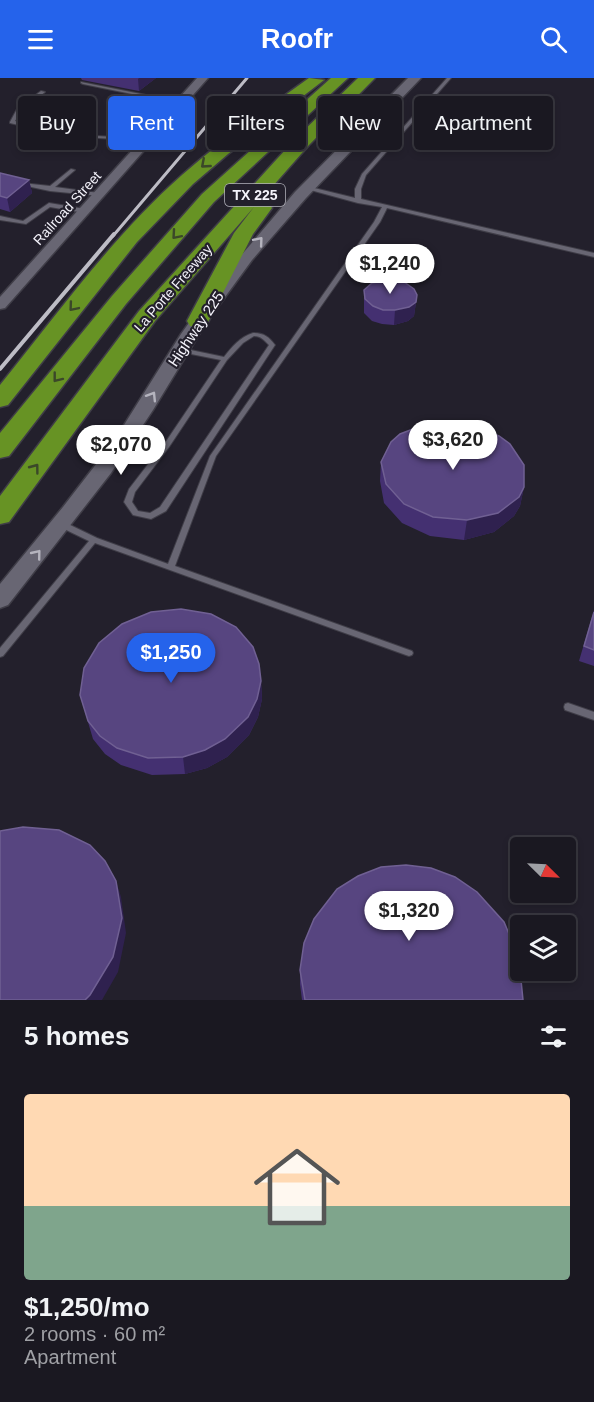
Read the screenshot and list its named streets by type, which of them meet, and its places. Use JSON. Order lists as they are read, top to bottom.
{
  "streets": {
    "highway": ["TX 225", "La Porte Freeway"],
    "main road": ["Highway 225"],
    "street": ["Railroad Street"]
  },
  "one_way": ["Highway 225"],
  "north": "bottom right",
  "page": {
    "header": "Roofr",
    "chip": [
      "Buy",
      "Rent",
      "Filters",
      "New",
      "Apartment"
    ],
    "price": [
      "$1,240",
      "$3,620",
      "$2,070",
      "$1,250",
      "$1,320"
    ],
    "heading": "5 homes",
    "list": [
      {
        "name": "$1,250/mo",
        "note": "2 rooms · 60 m² · Apartment"
      }
    ]
  }
}
